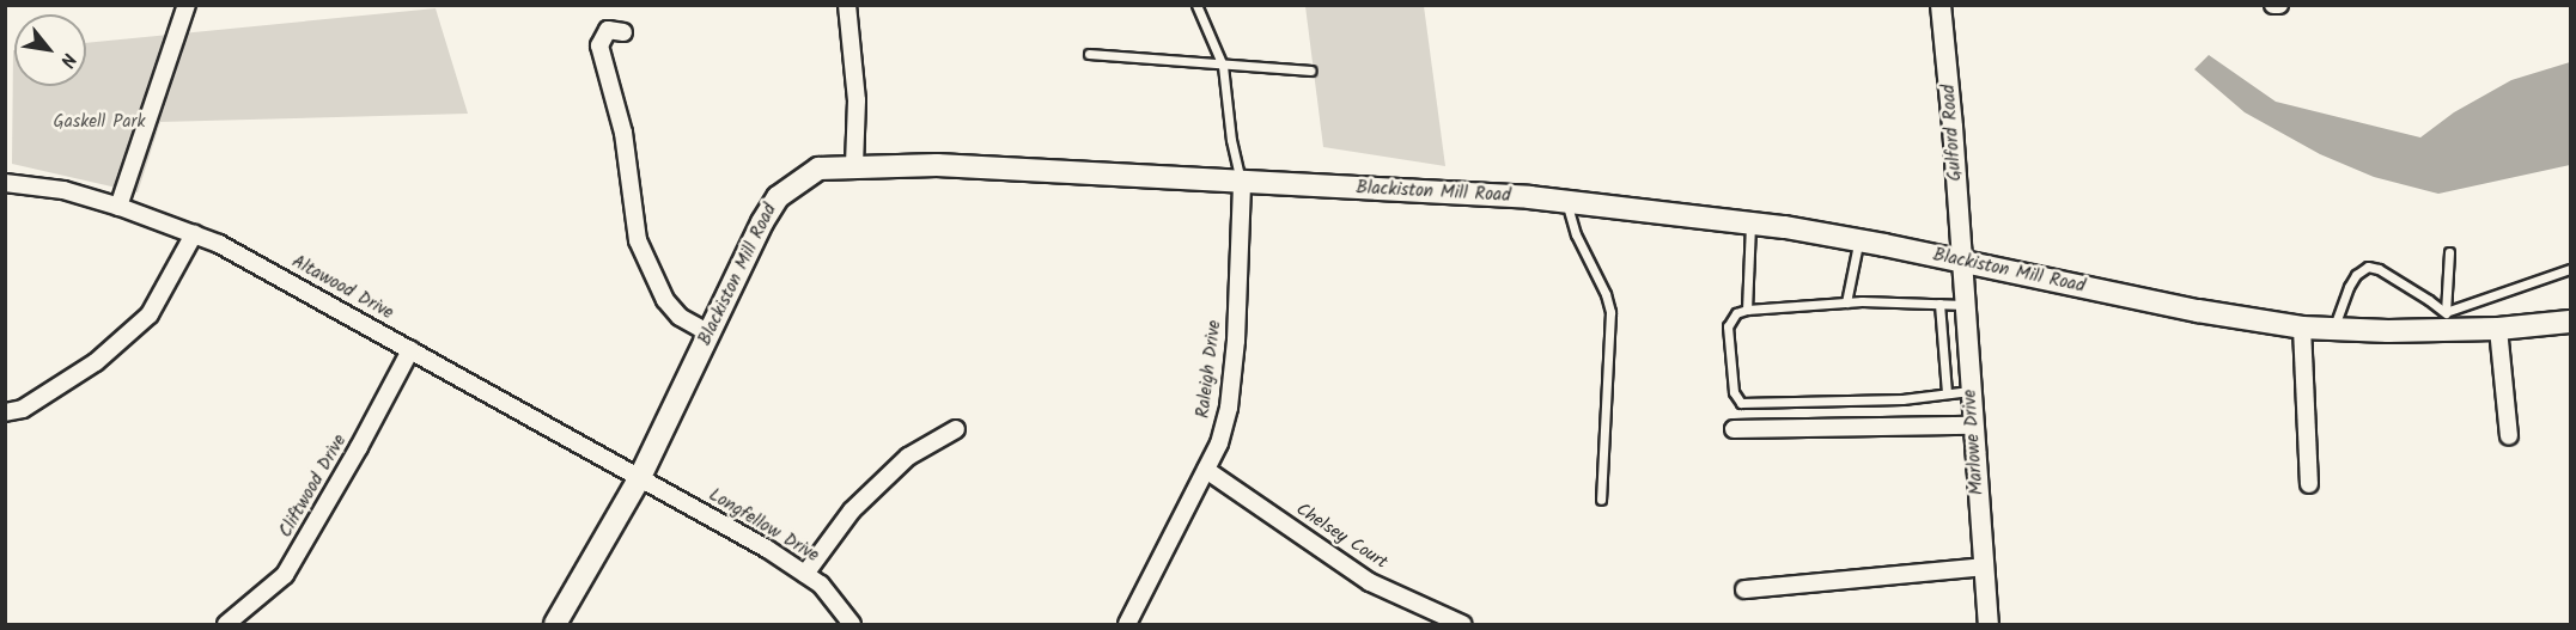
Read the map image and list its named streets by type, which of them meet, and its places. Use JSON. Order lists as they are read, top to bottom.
{
  "streets": {
    "main road": ["Blackiston Mill Road"],
    "street": [
      "Gulford Road",
      "Altawood Drive",
      "Raleigh Drive",
      "Marlowe Drive",
      "Cliftwood Drive",
      "Longfellow Drive",
      "Chelsey Court"
    ]
  },
  "crossings": [
    ["Gulford Road", "Blackiston Mill Road"],
    ["Gulford Road", "Marlowe Drive"],
    ["Blackiston Mill Road", "Altawood Drive"],
    ["Blackiston Mill Road", "Raleigh Drive"],
    ["Blackiston Mill Road", "Marlowe Drive"],
    ["Blackiston Mill Road", "Longfellow Drive"],
    ["Altawood Drive", "Cliftwood Drive"],
    ["Altawood Drive", "Longfellow Drive"],
    ["Raleigh Drive", "Chelsey Court"]
  ],
  "parks": ["Gaskell Park"],
  "north": "bottom right"
}
